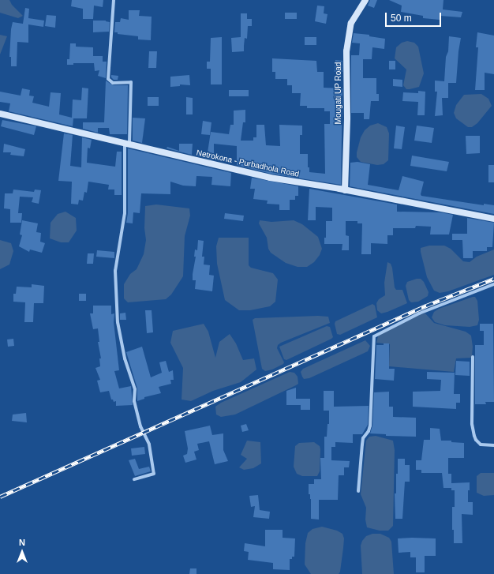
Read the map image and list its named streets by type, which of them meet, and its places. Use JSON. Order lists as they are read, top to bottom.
{
  "streets": {
    "main road": ["Mougati UP Road", "Netrokona - Purbadhola Road"]
  },
  "crossings": [
    ["Mougati UP Road", "Netrokona - Purbadhola Road"]
  ],
  "scale_bar": "50 m",
  "north": "top"
}
